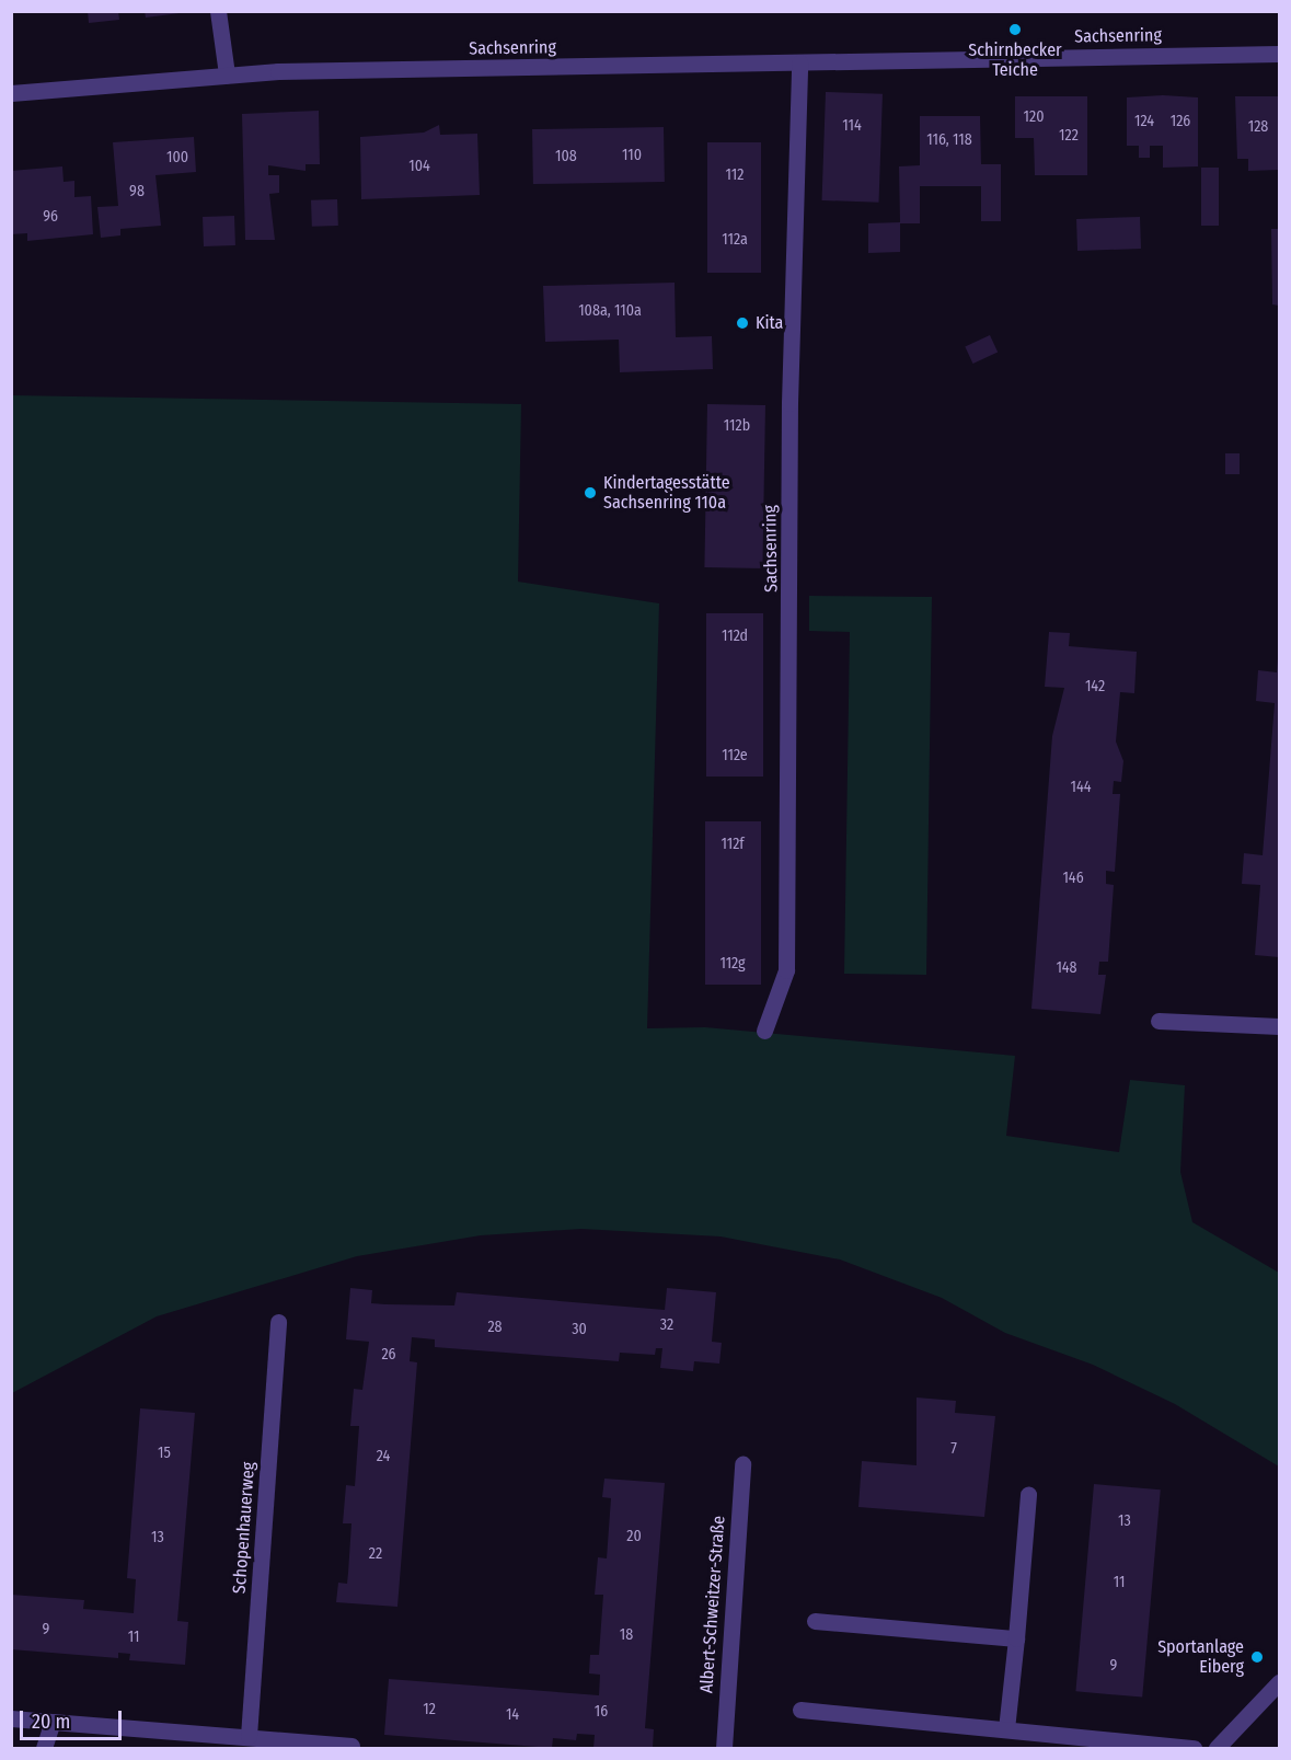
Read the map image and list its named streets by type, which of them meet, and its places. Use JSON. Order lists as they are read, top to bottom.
{
  "streets": {
    "street": ["Sachsenring", "Schopenhauerweg", "Albert-Schweitzer-Straße"]
  },
  "places": [
    "Schirnbecker Teiche",
    "Kita",
    "Kindertagesstätte Sachsenring 110a",
    "Sportanlage Eiberg"
  ],
  "house_numbers": [
    "120",
    "124",
    "126",
    "114",
    "128",
    "122",
    "116, 118",
    "110",
    "108",
    "100",
    "104",
    "112",
    "98",
    "96",
    "112a",
    "108a, 110a",
    "112b",
    "112d",
    "142",
    "112e",
    "144",
    "112f",
    "146",
    "112g",
    "148",
    "32",
    "28",
    "30",
    "26",
    "7",
    "15",
    "24",
    "13",
    "20",
    "13",
    "22",
    "11",
    "9",
    "18",
    "11",
    "9",
    "12",
    "16",
    "14"
  ],
  "scale_bar": "20 m"
}
